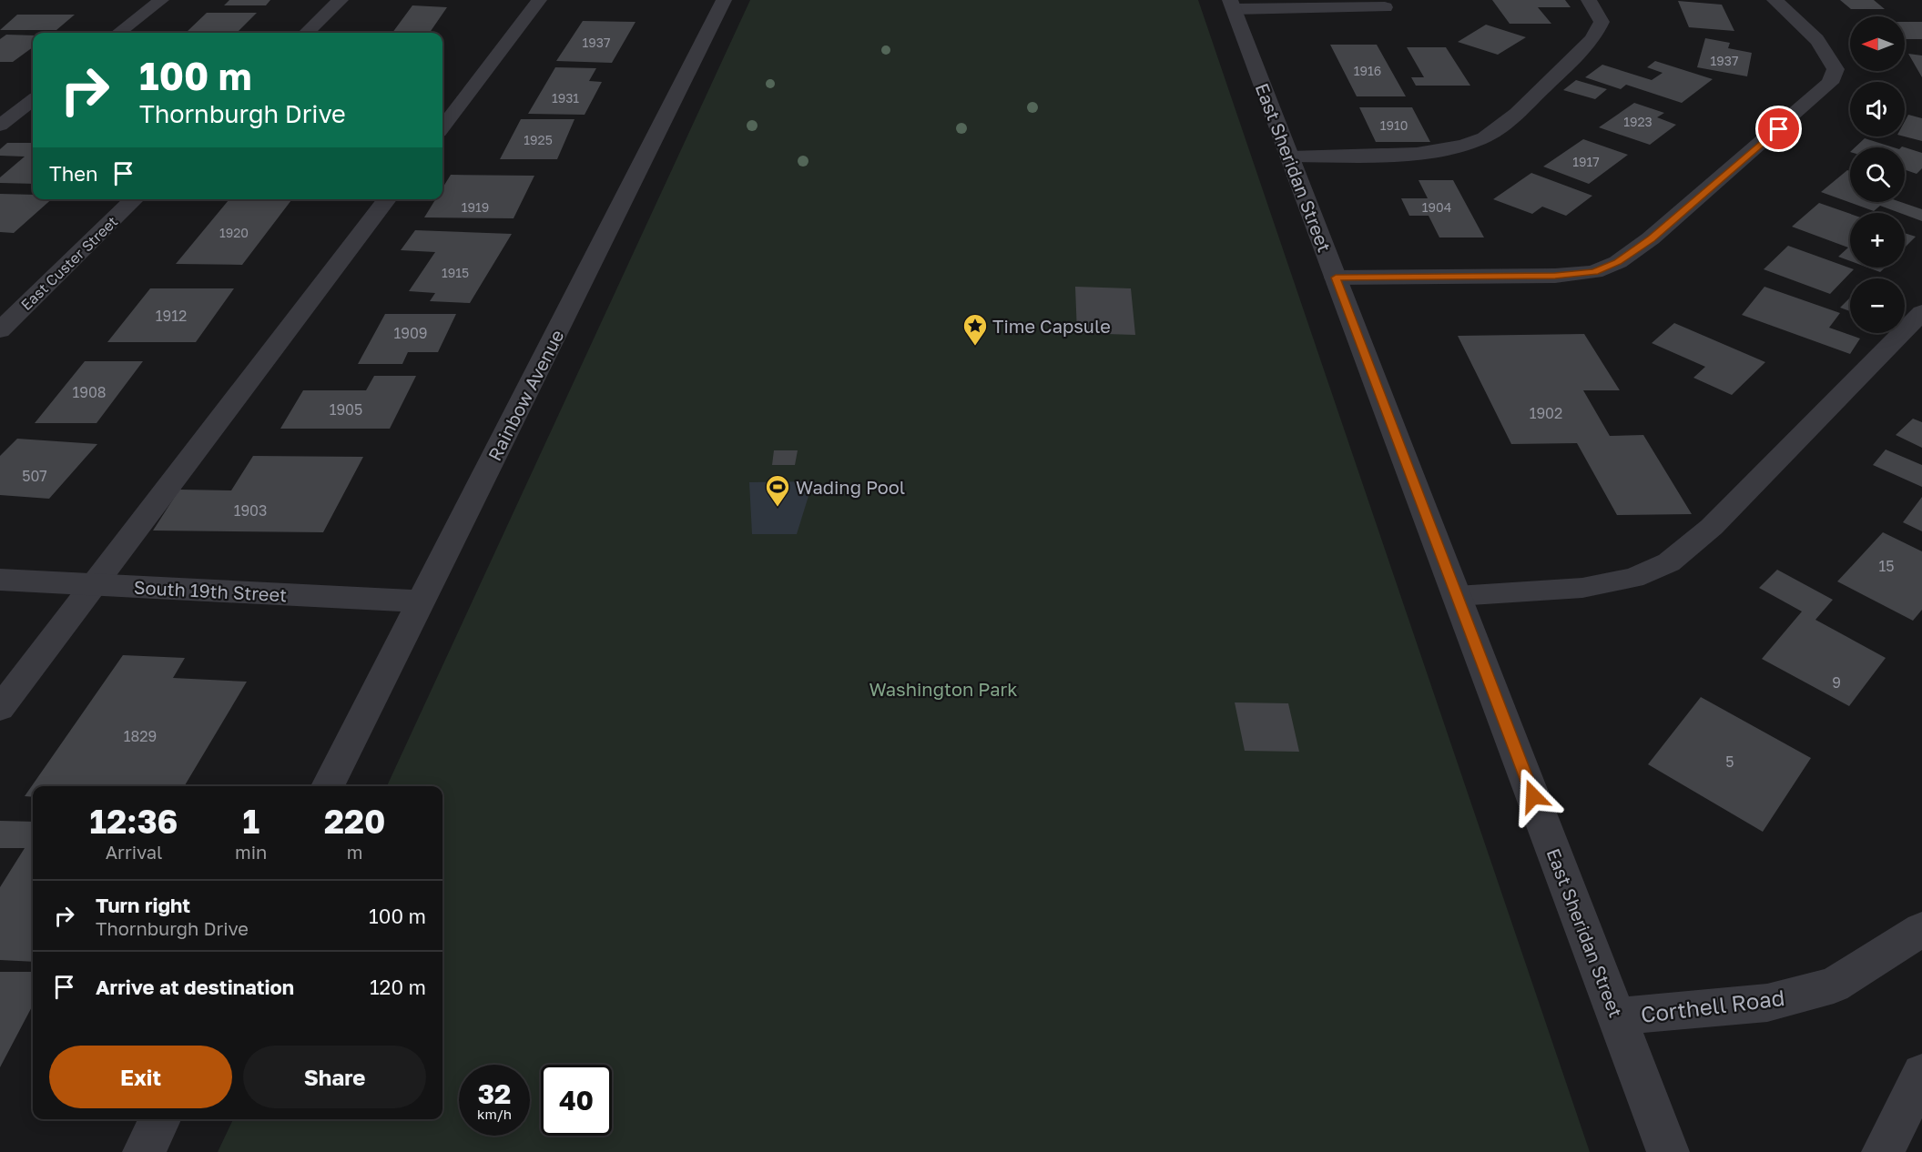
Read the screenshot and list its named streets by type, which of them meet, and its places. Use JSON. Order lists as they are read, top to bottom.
{
  "streets": {
    "street": [
      "East Sheridan Street",
      "East Custer Street",
      "Rainbow Avenue",
      "South 19th Street",
      "Corthell Road"
    ]
  },
  "crossings": [
    ["East Sheridan Street", "Corthell Road"],
    ["Rainbow Avenue", "South 19th Street"]
  ],
  "parks": ["Washington Park"],
  "places": {
    "place": ["Time Capsule"],
    "sports": ["Wading Pool"]
  },
  "house_numbers": [
    "1937",
    "1937",
    "1916",
    "1931",
    "1923",
    "1910",
    "1925",
    "1917",
    "1919",
    "1904",
    "1920",
    "1915",
    "1912",
    "1909",
    "1908",
    "1905",
    "1902",
    "507",
    "1903",
    "15",
    "9",
    "1829",
    "5"
  ],
  "north": "left",
  "page": {
    "map_buttons": ["+", "−"],
    "turn": ["100 m", "Thornburgh Drive"],
    "then": "Then",
    "eta": [
      "12:36",
      "Arrival",
      "1",
      "min",
      "220",
      "m"
    ],
    "list": [
      {
        "name": "Turn right",
        "note": "Thornburgh Drive",
        "value": "100 m"
      },
      {
        "name": "Arrive at destination",
        "value": "120 m"
      }
    ],
    "buttons": ["Exit", "Share"],
    "speed": "32 km/h",
    "limit": "40"
  }
}
